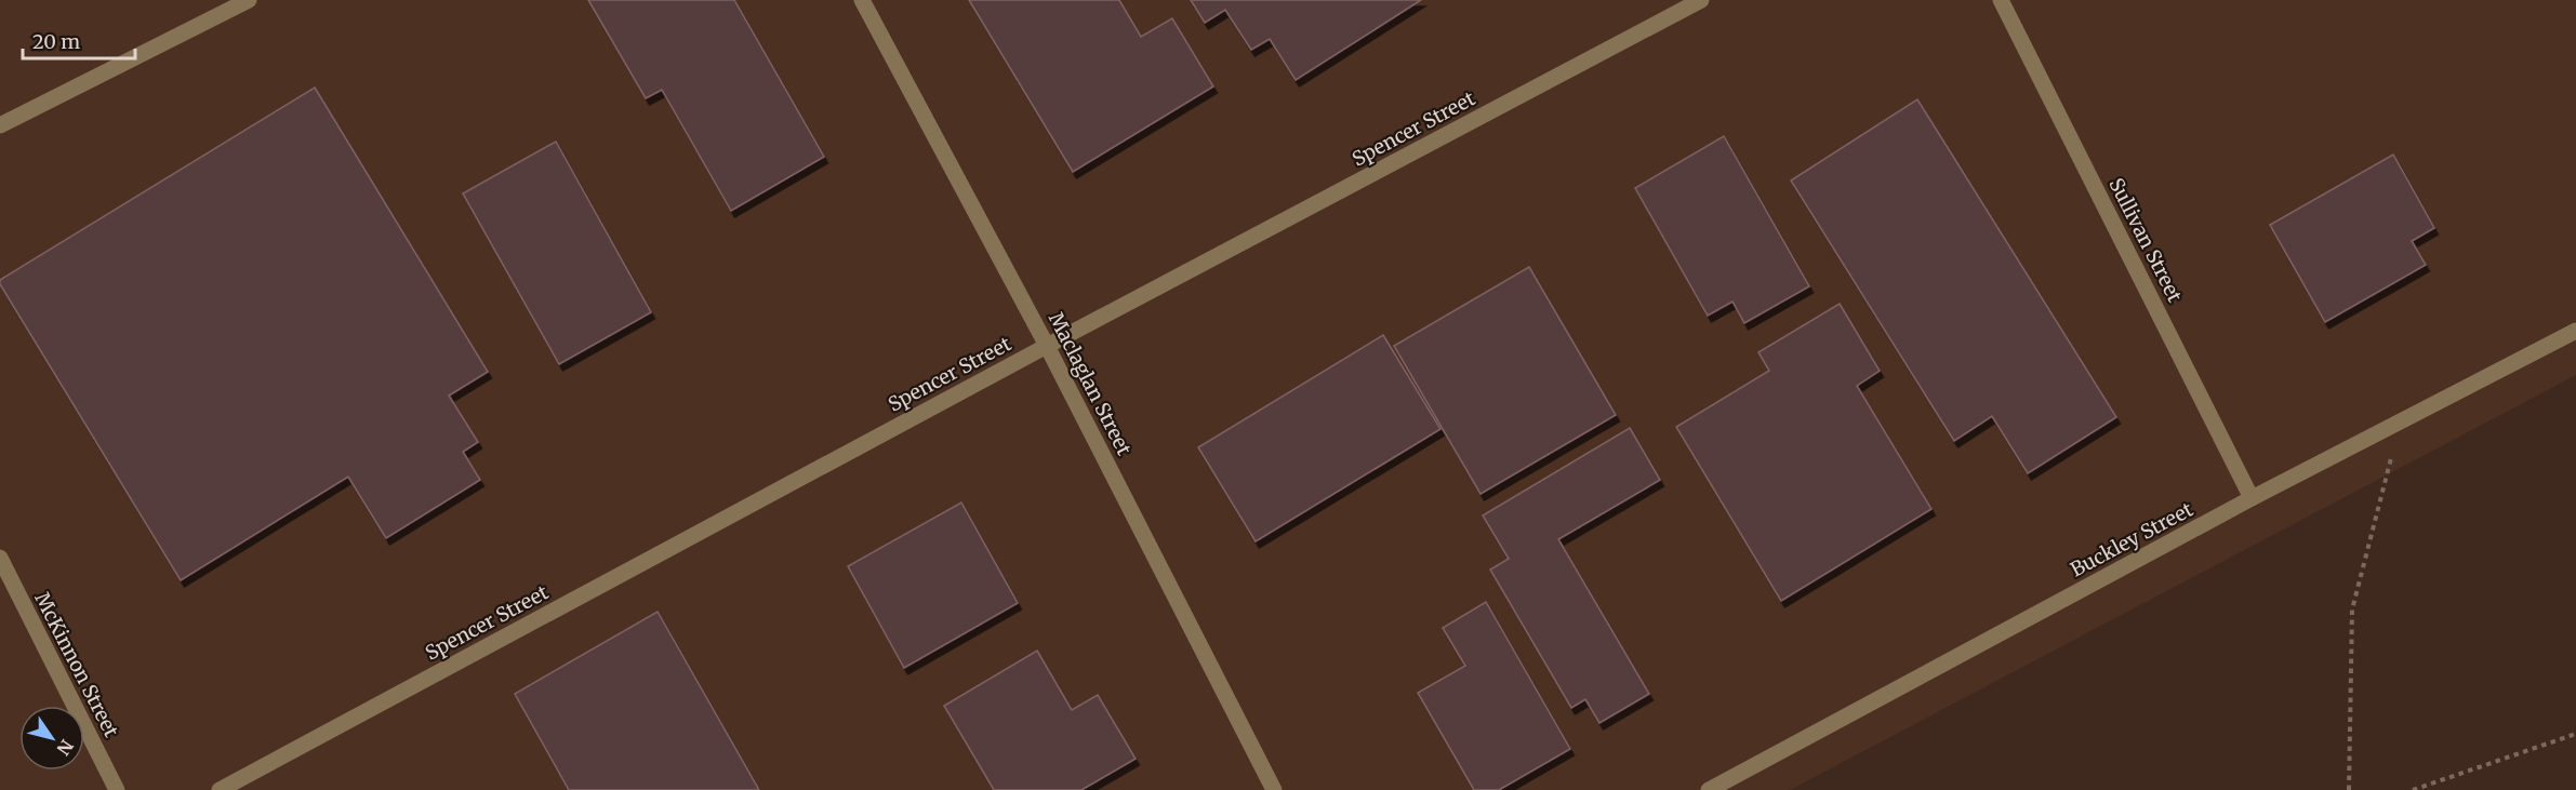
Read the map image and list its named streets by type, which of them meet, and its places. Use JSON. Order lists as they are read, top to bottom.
{
  "streets": {
    "street": [
      "Spencer Street",
      "Sullivan Street",
      "Maclaglan Street",
      "Buckley Street",
      "McKinnon Street"
    ]
  },
  "crossings": [
    ["Spencer Street", "Maclaglan Street"],
    ["Sullivan Street", "Buckley Street"]
  ],
  "scale_bar": "20 m",
  "north": "bottom right"
}
